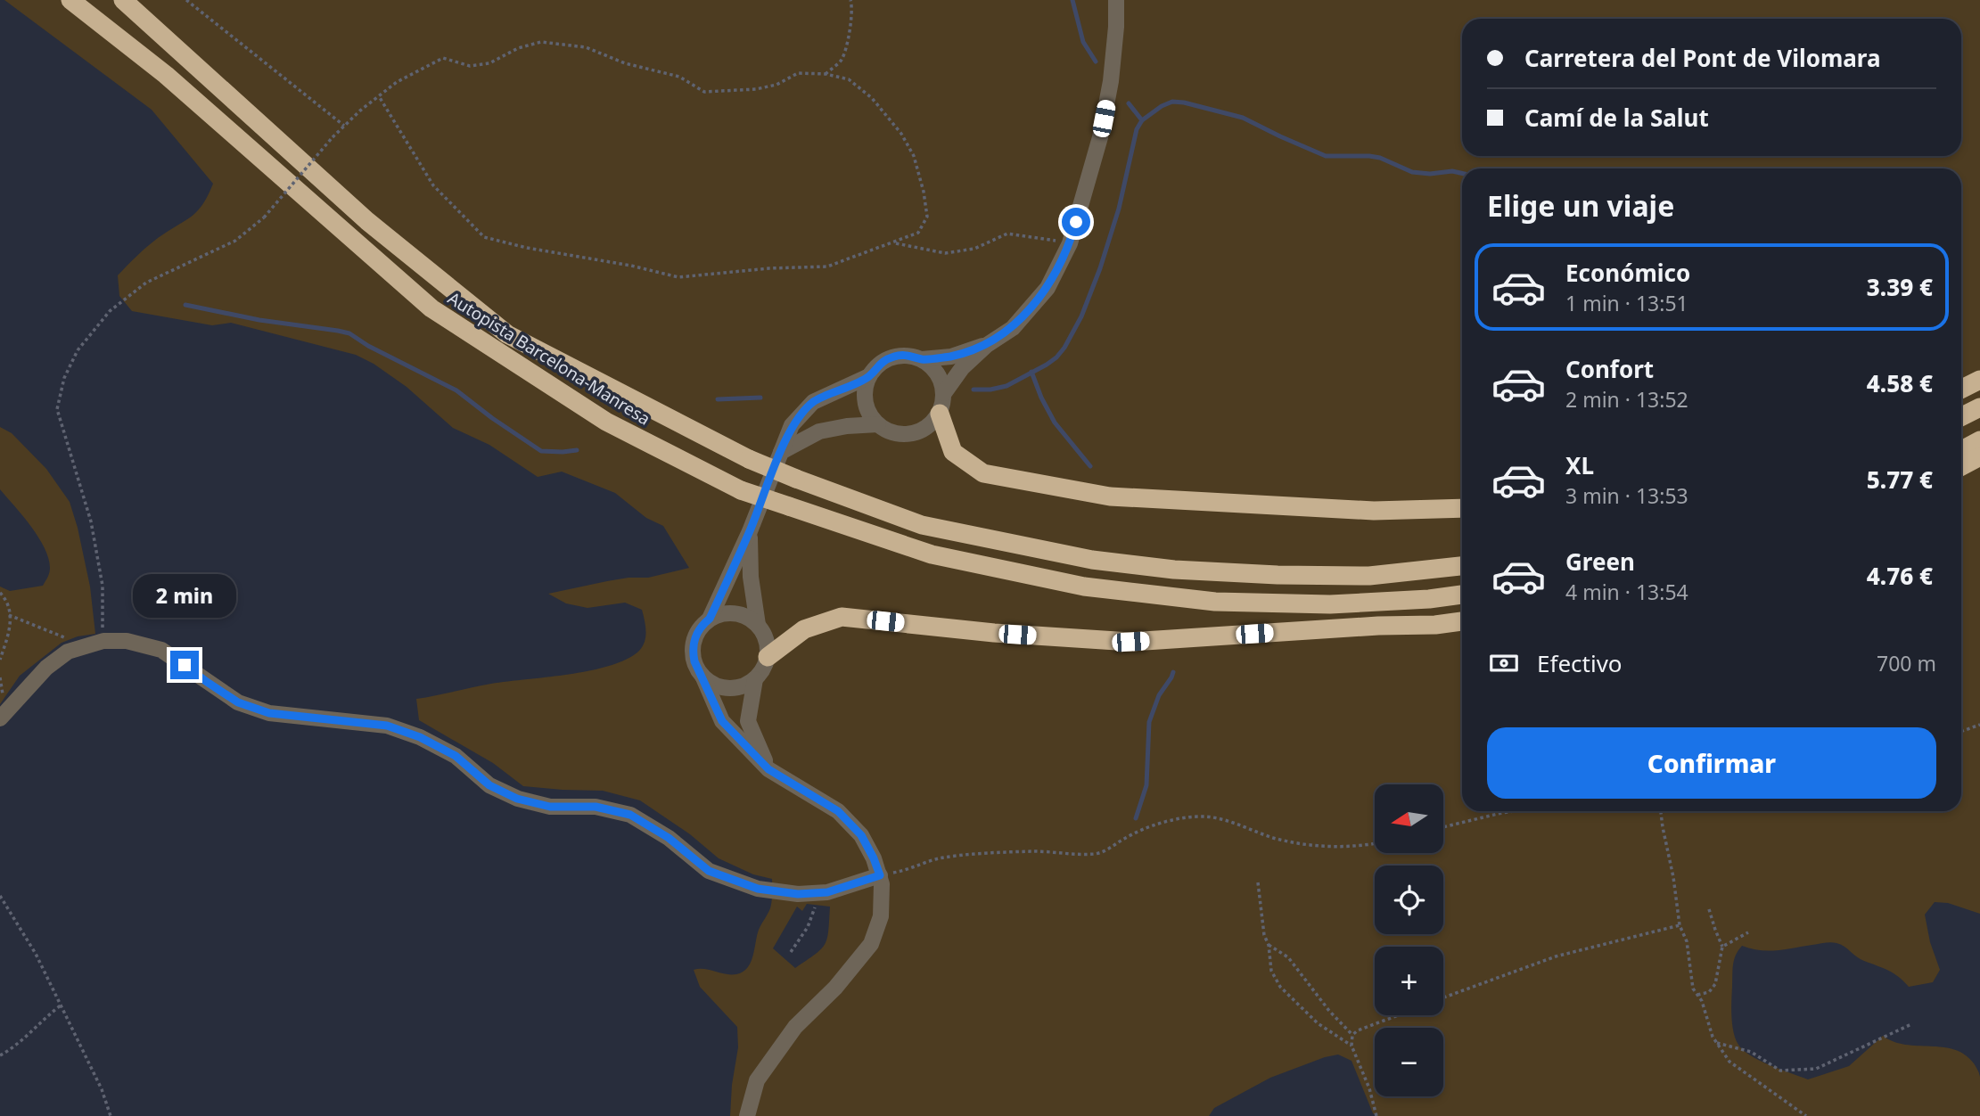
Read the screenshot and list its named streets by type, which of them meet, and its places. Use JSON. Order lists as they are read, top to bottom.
{
  "streets": {
    "highway": ["Autopista Barcelona-Manresa"]
  },
  "north": "left",
  "page": {
    "banner": ["Carretera del Pont de Vilomara", "Camí de la Salut"],
    "heading": "Elige un viaje",
    "list": [
      {
        "name": "Económico",
        "note": "1 min · 13:51",
        "value": "3.39 €"
      },
      {
        "name": "Confort",
        "note": "2 min · 13:52",
        "value": "4.58 €"
      },
      {
        "name": "XL",
        "note": "3 min · 13:53",
        "value": "5.77 €"
      },
      {
        "name": "Green",
        "note": "4 min · 13:54",
        "value": "4.76 €"
      }
    ],
    "bubble": "2 min",
    "pay": ["Efectivo", "700 m"],
    "buttons": "Confirmar",
    "map_buttons": ["+", "−"]
  }
}
